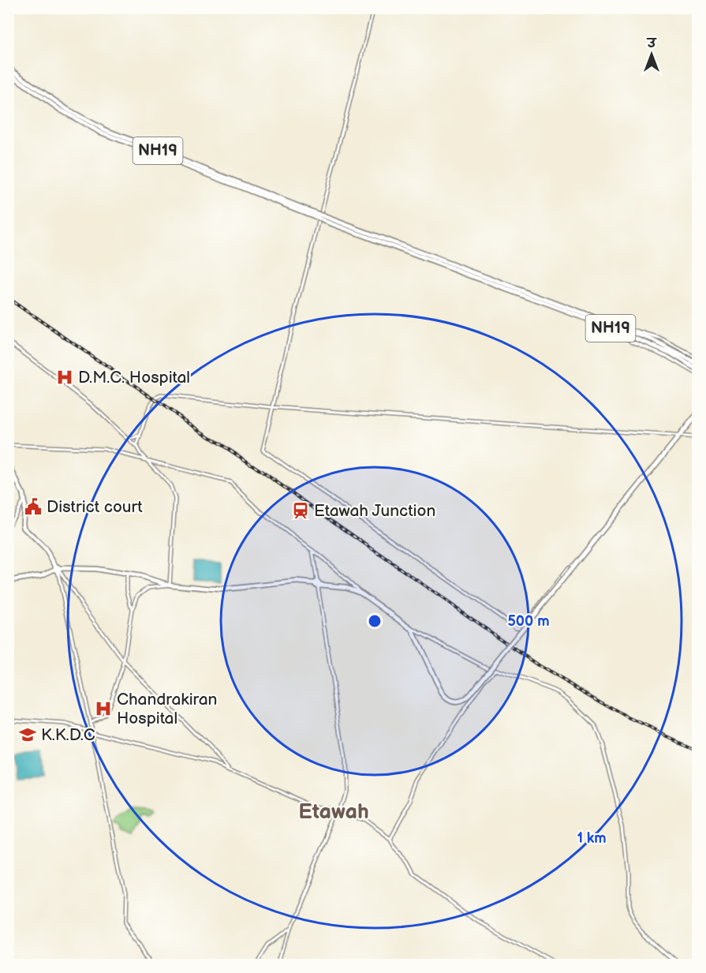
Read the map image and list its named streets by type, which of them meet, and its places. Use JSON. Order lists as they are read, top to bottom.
{
  "streets": {
    "main road": ["NH19"]
  },
  "districts": ["Etawah"],
  "places": {
    "hospital": ["D.M.C. Hospital", "Chandrakiran Hospital"],
    "public building": ["District court"],
    "station": ["Etawah Junction"],
    "school or university": ["K.K.D.C"]
  },
  "north": "top",
  "rings": ["500 m", "1 km"]
}
